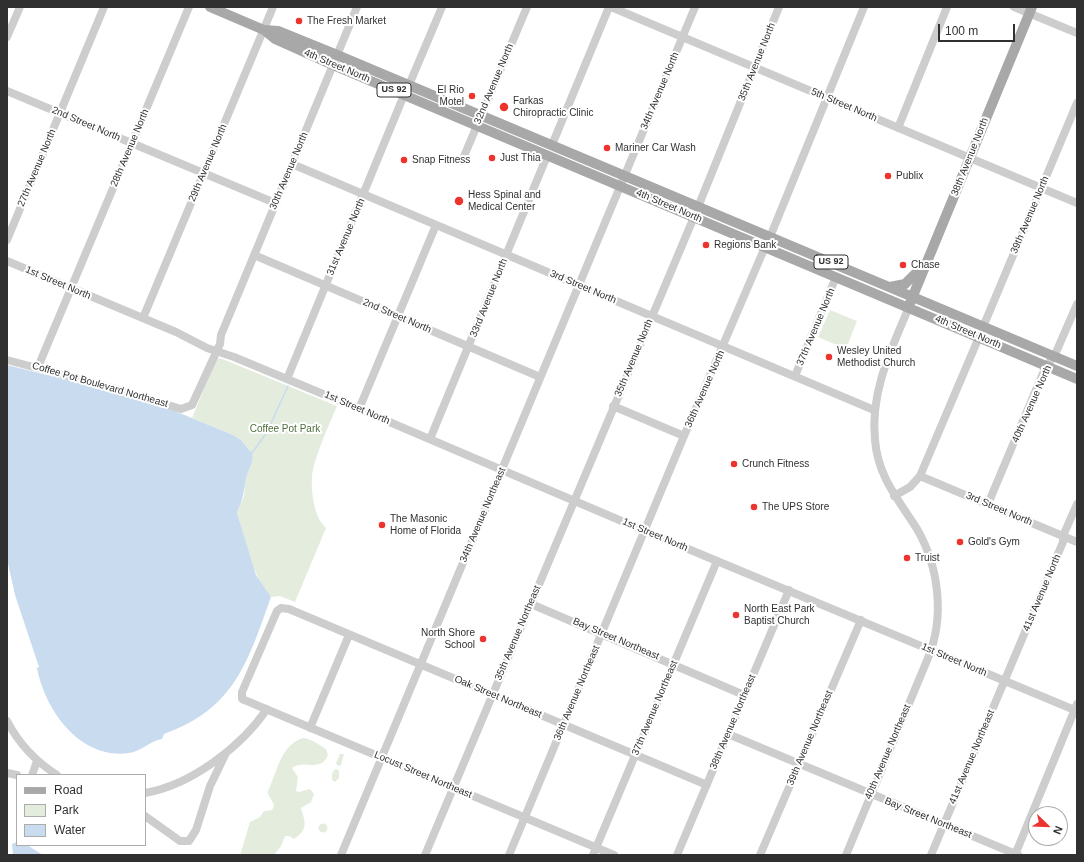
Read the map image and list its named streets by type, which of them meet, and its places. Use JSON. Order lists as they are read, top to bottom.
{
  "streets": {
    "main road": ["4th Street North", "US 92", "38th Avenue North"],
    "street": [
      "35th Avenue North",
      "32nd Avenue North",
      "34th Avenue North",
      "5th Street North",
      "2nd Street North",
      "28th Avenue North",
      "29th Avenue North",
      "27th Avenue North",
      "30th Avenue North",
      "39th Avenue North",
      "31st Avenue North",
      "1st Street North",
      "3rd Street North",
      "33rd Avenue North",
      "37th Avenue North",
      "Coffee Pot Boulevard Northeast",
      "36th Avenue North",
      "40th Avenue North",
      "34th Avenue Northeast",
      "41st Avenue North",
      "35th Avenue Northeast",
      "Bay Street Northeast",
      "36th Avenue Northeast",
      "Oak Street Northeast",
      "37th Avenue Northeast",
      "38th Avenue Northeast",
      "39th Avenue Northeast",
      "40th Avenue Northeast",
      "41st Avenue Northeast",
      "Locust Street Northeast"
    ]
  },
  "crossings": [
    ["35th Avenue North", "4th Street North"],
    ["35th Avenue North", "5th Street North"],
    ["35th Avenue North", "1st Street North"],
    ["35th Avenue North", "3rd Street North"],
    ["35th Avenue North", "35th Avenue Northeast"],
    ["4th Street North", "32nd Avenue North"],
    ["4th Street North", "34th Avenue North"],
    ["4th Street North", "38th Avenue North"],
    ["4th Street North", "29th Avenue North"],
    ["4th Street North", "30th Avenue North"],
    ["4th Street North", "39th Avenue North"],
    ["4th Street North", "31st Avenue North"],
    ["4th Street North", "33rd Avenue North"],
    ["4th Street North", "37th Avenue North"],
    ["4th Street North", "36th Avenue North"],
    ["4th Street North", "40th Avenue North"],
    ["4th Street North", "34th Avenue Northeast"],
    ["34th Avenue North", "5th Street North"],
    ["34th Avenue North", "34th Avenue Northeast"],
    ["5th Street North", "38th Avenue North"],
    ["5th Street North", "39th Avenue North"],
    ["2nd Street North", "28th Avenue North"],
    ["2nd Street North", "29th Avenue North"],
    ["2nd Street North", "27th Avenue North"],
    ["2nd Street North", "30th Avenue North"],
    ["2nd Street North", "31st Avenue North"],
    ["2nd Street North", "33rd Avenue North"],
    ["2nd Street North", "34th Avenue Northeast"],
    ["28th Avenue North", "1st Street North"],
    ["28th Avenue North", "Coffee Pot Boulevard Northeast"],
    ["29th Avenue North", "1st Street North"],
    ["30th Avenue North", "1st Street North"],
    ["30th Avenue North", "3rd Street North"],
    ["30th Avenue North", "Coffee Pot Boulevard Northeast"],
    ["31st Avenue North", "1st Street North"],
    ["31st Avenue North", "3rd Street North"],
    ["1st Street North", "33rd Avenue North"],
    ["1st Street North", "Coffee Pot Boulevard Northeast"],
    ["1st Street North", "36th Avenue North"],
    ["1st Street North", "34th Avenue Northeast"],
    ["1st Street North", "41st Avenue North"],
    ["1st Street North", "35th Avenue Northeast"],
    ["1st Street North", "36th Avenue Northeast"],
    ["1st Street North", "37th Avenue Northeast"],
    ["1st Street North", "38th Avenue Northeast"],
    ["1st Street North", "39th Avenue Northeast"],
    ["1st Street North", "40th Avenue Northeast"],
    ["1st Street North", "41st Avenue Northeast"],
    ["3rd Street North", "33rd Avenue North"],
    ["3rd Street North", "37th Avenue North"],
    ["3rd Street North", "36th Avenue North"],
    ["3rd Street North", "40th Avenue North"],
    ["3rd Street North", "34th Avenue Northeast"],
    ["3rd Street North", "41st Avenue North"],
    ["36th Avenue North", "36th Avenue Northeast"],
    ["34th Avenue Northeast", "Oak Street Northeast"],
    ["34th Avenue Northeast", "Locust Street Northeast"],
    ["41st Avenue North", "41st Avenue Northeast"],
    ["35th Avenue Northeast", "Bay Street Northeast"],
    ["35th Avenue Northeast", "Oak Street Northeast"],
    ["35th Avenue Northeast", "Locust Street Northeast"],
    ["Bay Street Northeast", "36th Avenue Northeast"],
    ["Bay Street Northeast", "37th Avenue Northeast"],
    ["Bay Street Northeast", "38th Avenue Northeast"],
    ["Bay Street Northeast", "39th Avenue Northeast"],
    ["Bay Street Northeast", "40th Avenue Northeast"],
    ["Bay Street Northeast", "41st Avenue Northeast"],
    ["36th Avenue Northeast", "Oak Street Northeast"],
    ["36th Avenue Northeast", "Locust Street Northeast"],
    ["Oak Street Northeast", "37th Avenue Northeast"],
    ["Oak Street Northeast", "38th Avenue Northeast"],
    ["Oak Street Northeast", "Locust Street Northeast"],
    ["37th Avenue Northeast", "Locust Street Northeast"]
  ],
  "parks": ["Coffee Pot Park"],
  "places": [
    "The Fresh Market",
    "El Rio Motel",
    "Farkas Chiropractic Clinic",
    "Mariner Car Wash",
    "Just Thia",
    "Snap Fitness",
    "Publix",
    "Hess Spinal and Medical Center",
    "Regions Bank",
    "Chase",
    "Wesley United Methodist Church",
    "Crunch Fitness",
    "The UPS Store",
    "The Masonic Home of Florida",
    "Gold's Gym",
    "Truist",
    "North East Park Baptist Church",
    "North Shore School"
  ],
  "legend": ["Road", "Park", "Water"],
  "scale_bar": "100 m",
  "north": "bottom right"
}
